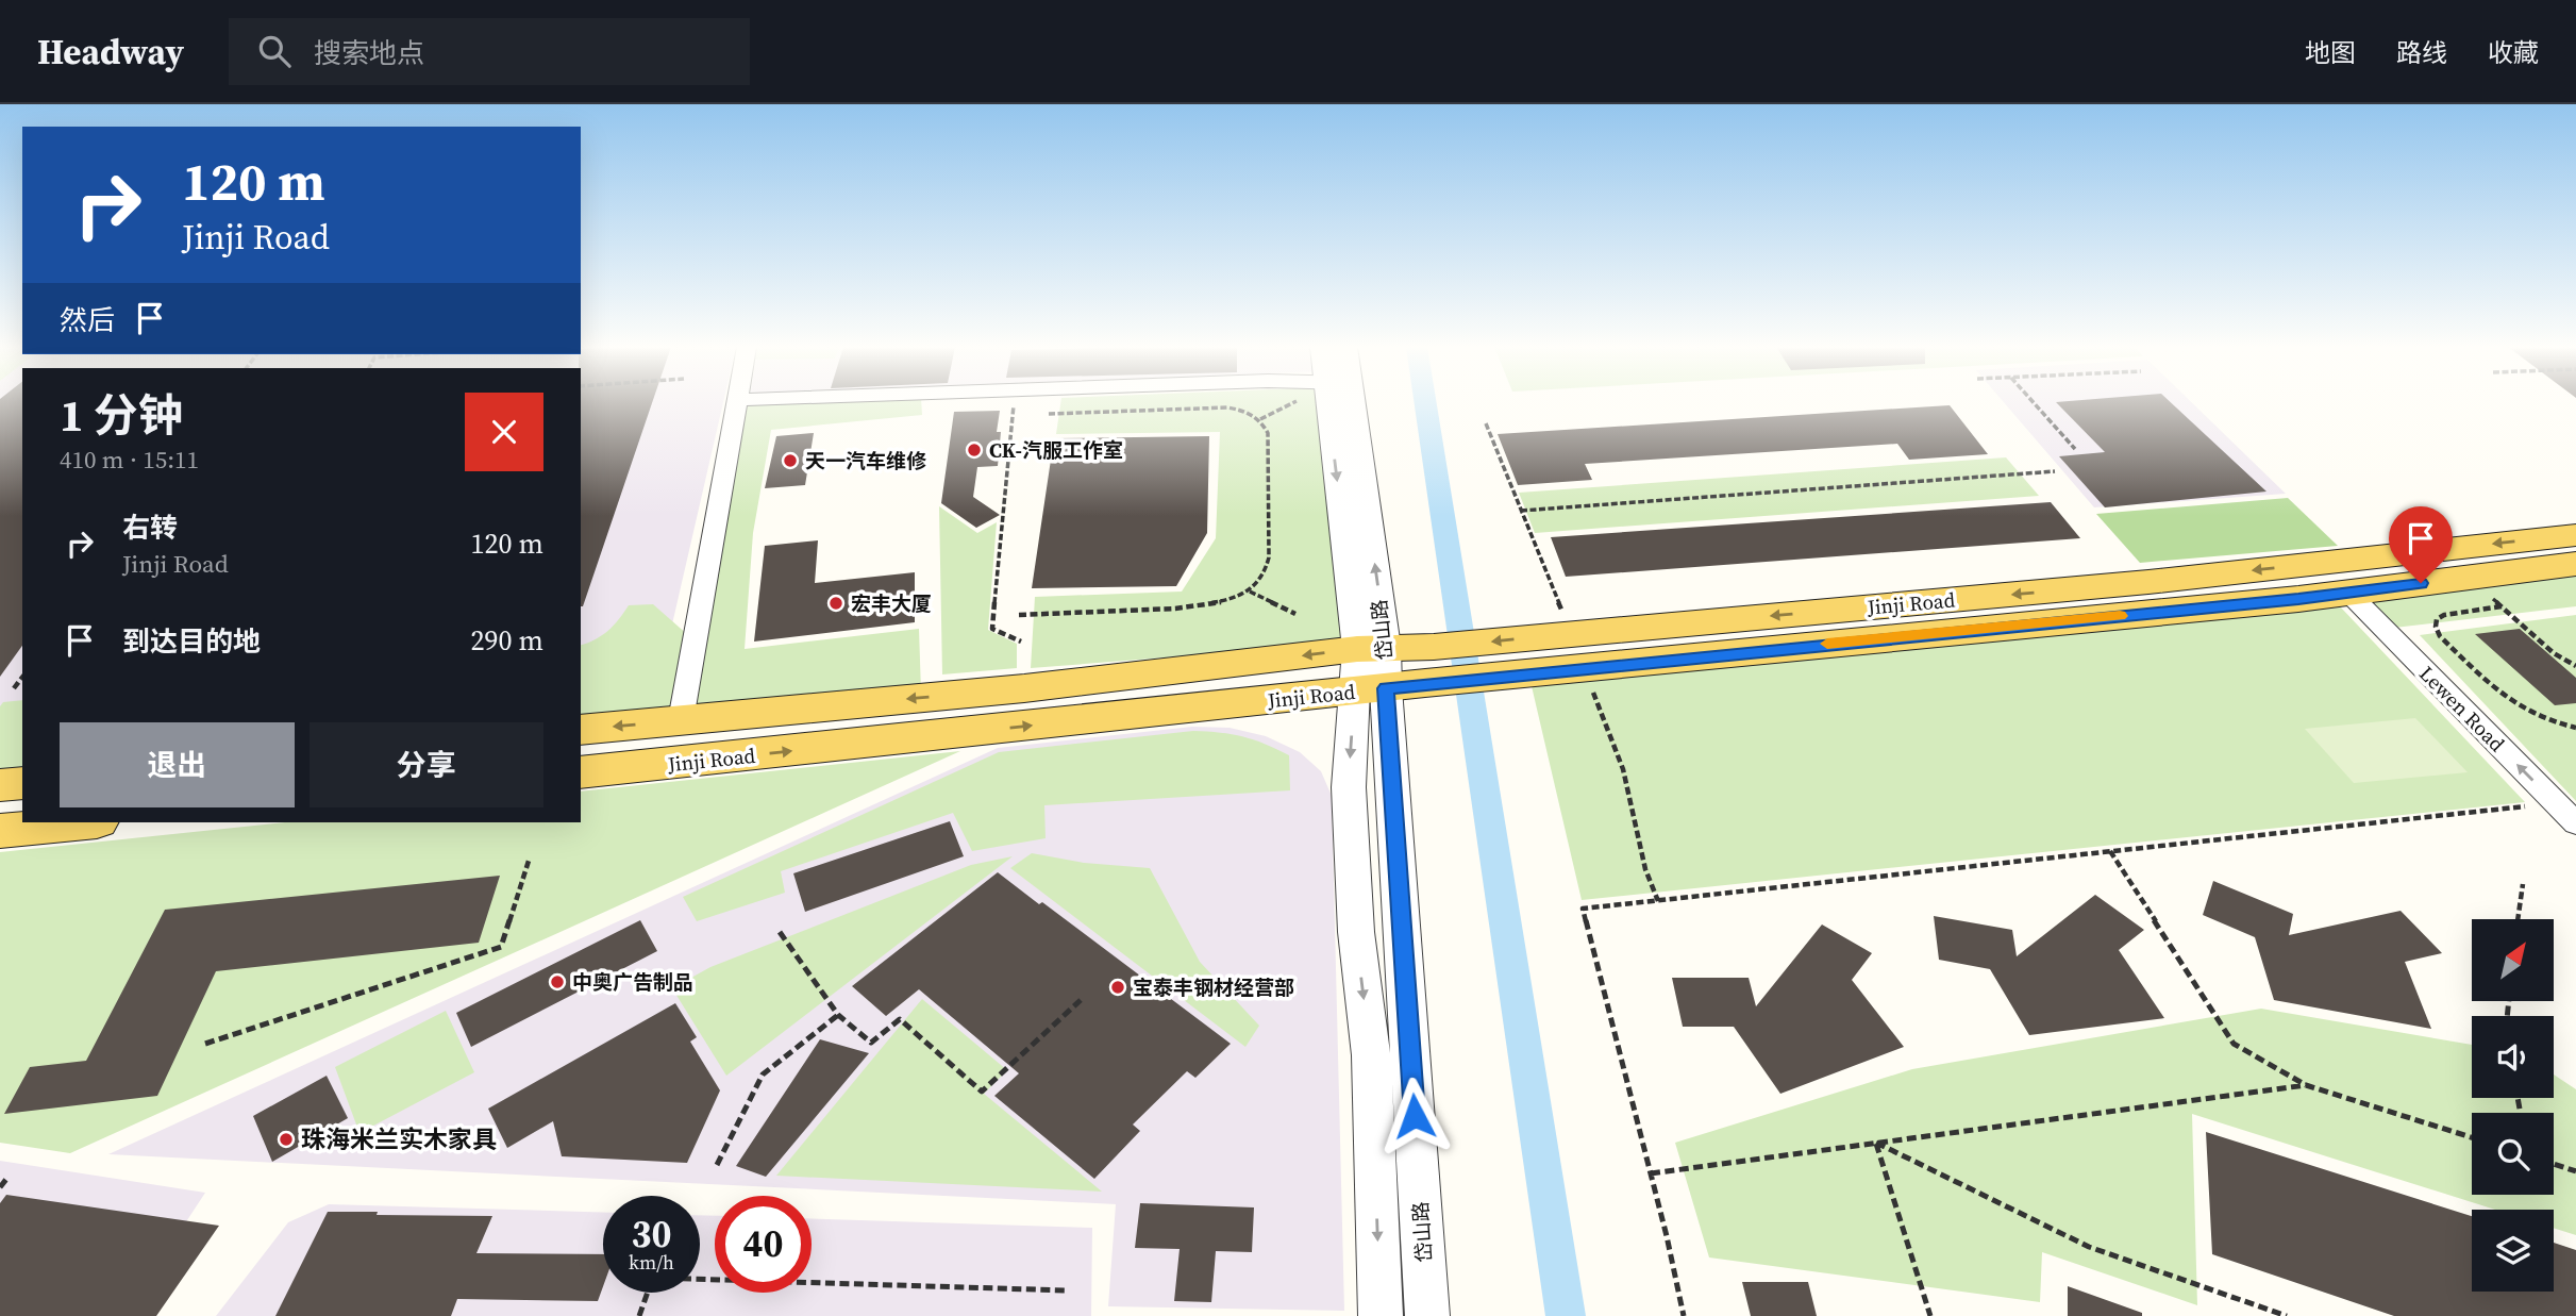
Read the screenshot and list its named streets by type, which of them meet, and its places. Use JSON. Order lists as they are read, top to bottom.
{
  "streets": {
    "main road": ["Jinji Road"],
    "street": ["岱山路", "Lewen Road"]
  },
  "crossings": [
    ["Jinji Road", "岱山路"],
    ["Jinji Road", "Lewen Road"]
  ],
  "one_way": ["Lewen Road"],
  "places": [
    "CK-汽服工作室",
    "天一汽车维修",
    "宏丰大厦",
    "中奥广告制品",
    "宝泰丰钢材经营部",
    "珠海米兰实木家具"
  ],
  "north": "top right",
  "page": {
    "header": "Headway",
    "search": "搜索地点",
    "nav": ["地图", "路线", "收藏"],
    "turn": ["120 m", "Jinji Road"],
    "then": "然后",
    "heading": ["1 分钟", "410 m · 15:11"],
    "list": [
      {
        "name": "右转",
        "note": "Jinji Road",
        "value": "120 m"
      },
      {
        "name": "到达目的地",
        "value": "290 m"
      }
    ],
    "buttons": ["退出", "分享"],
    "speed": "30 km/h",
    "limit": "40"
  }
}
